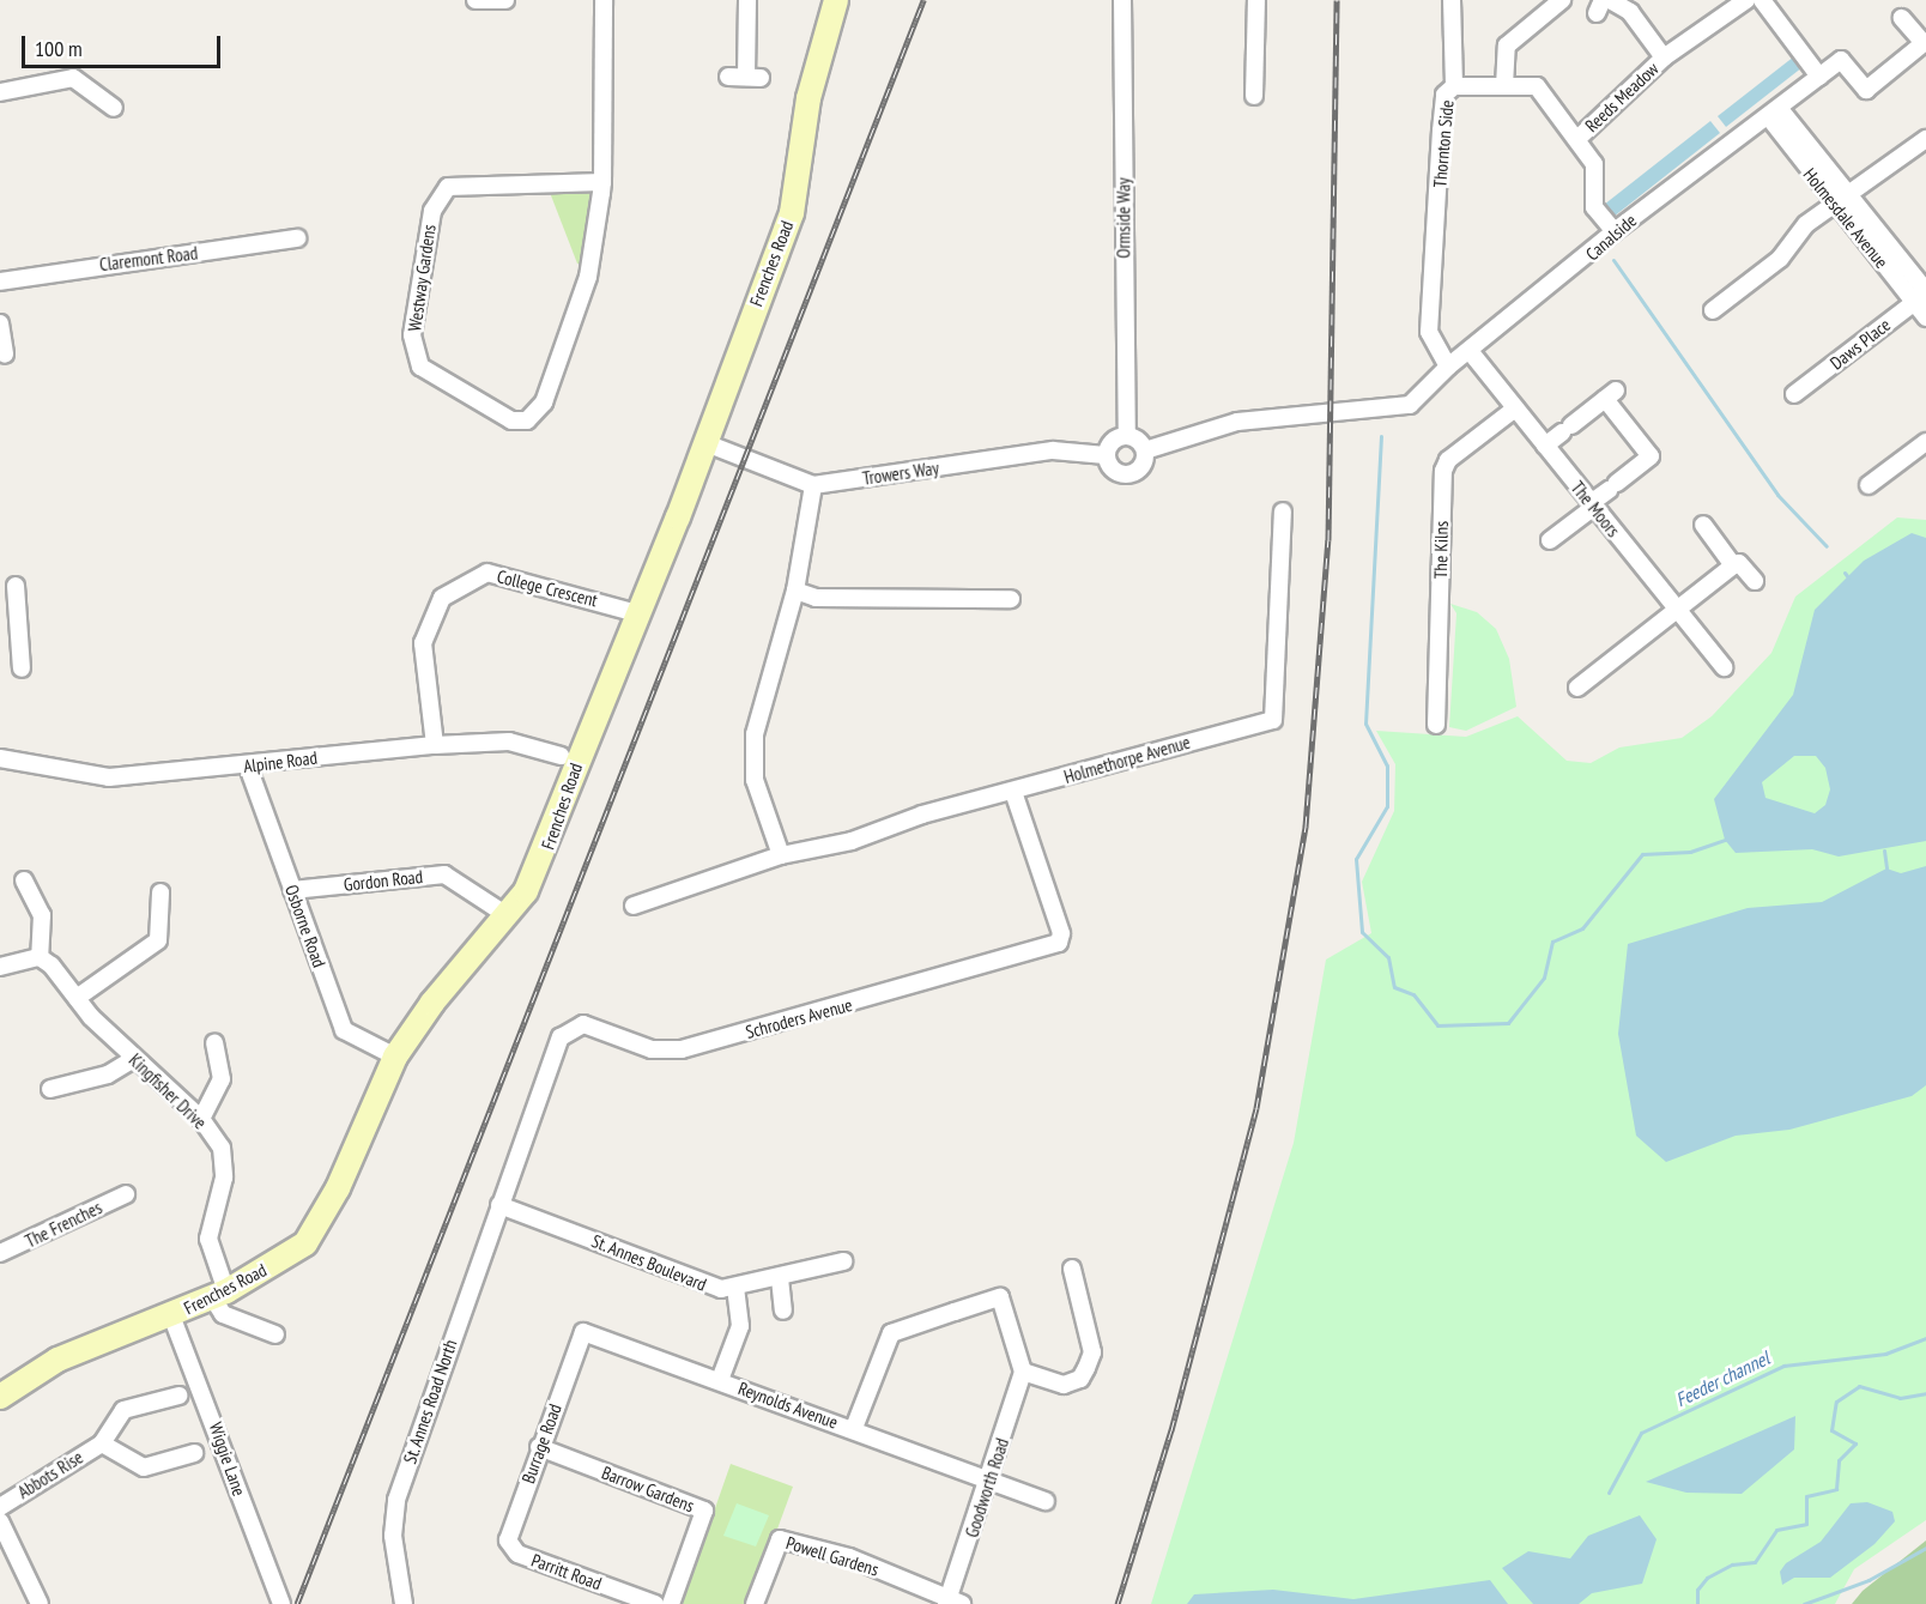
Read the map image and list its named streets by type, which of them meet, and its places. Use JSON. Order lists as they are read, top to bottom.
{
  "streets": {
    "street": [
      "Reeds Meadow",
      "Thornton Side",
      "Ormside Way",
      "Holmesdale Avenue",
      "Canalside",
      "Claremont Road",
      "Frenches Road",
      "Westway Gardens",
      "Daws Place",
      "Trowers Way",
      "The Moors",
      "The Kilns",
      "College Crescent",
      "Holmethorpe Avenue",
      "Alpine Road",
      "Gordon Road",
      "Osborne Road",
      "Schroders Avenue",
      "Kingfisher Drive",
      "The Frenches",
      "St. Annes Boulevard",
      "St. Annes Road North",
      "Reynolds Avenue",
      "Burrage Road",
      "Wiggie Lane",
      "Abbots Rise",
      "Goodworth Road",
      "Barrow Gardens",
      "Powell Gardens",
      "Parritt Road"
    ]
  },
  "crossings": [
    ["Reeds Meadow", "Thornton Side"],
    ["Thornton Side", "Canalside"],
    ["Ormside Way", "Canalside"],
    ["Ormside Way", "Trowers Way"],
    ["Holmesdale Avenue", "Canalside"],
    ["Holmesdale Avenue", "Daws Place"],
    ["Canalside", "Trowers Way"],
    ["Canalside", "The Moors"],
    ["Frenches Road", "Trowers Way"],
    ["Frenches Road", "College Crescent"],
    ["Frenches Road", "Gordon Road"],
    ["Frenches Road", "Osborne Road"],
    ["Frenches Road", "Kingfisher Drive"],
    ["Frenches Road", "Wiggie Lane"],
    ["The Moors", "The Kilns"],
    ["College Crescent", "Alpine Road"],
    ["Holmethorpe Avenue", "Schroders Avenue"],
    ["Alpine Road", "Osborne Road"],
    ["Gordon Road", "Osborne Road"],
    ["Schroders Avenue", "St. Annes Boulevard"],
    ["Schroders Avenue", "St. Annes Road North"],
    ["St. Annes Boulevard", "St. Annes Road North"],
    ["Reynolds Avenue", "Burrage Road"],
    ["Reynolds Avenue", "Goodworth Road"],
    ["Burrage Road", "Barrow Gardens"],
    ["Burrage Road", "Parritt Road"],
    ["Goodworth Road", "Powell Gardens"]
  ],
  "water": ["Feeder channel"],
  "scale_bar": "100 m"
}
